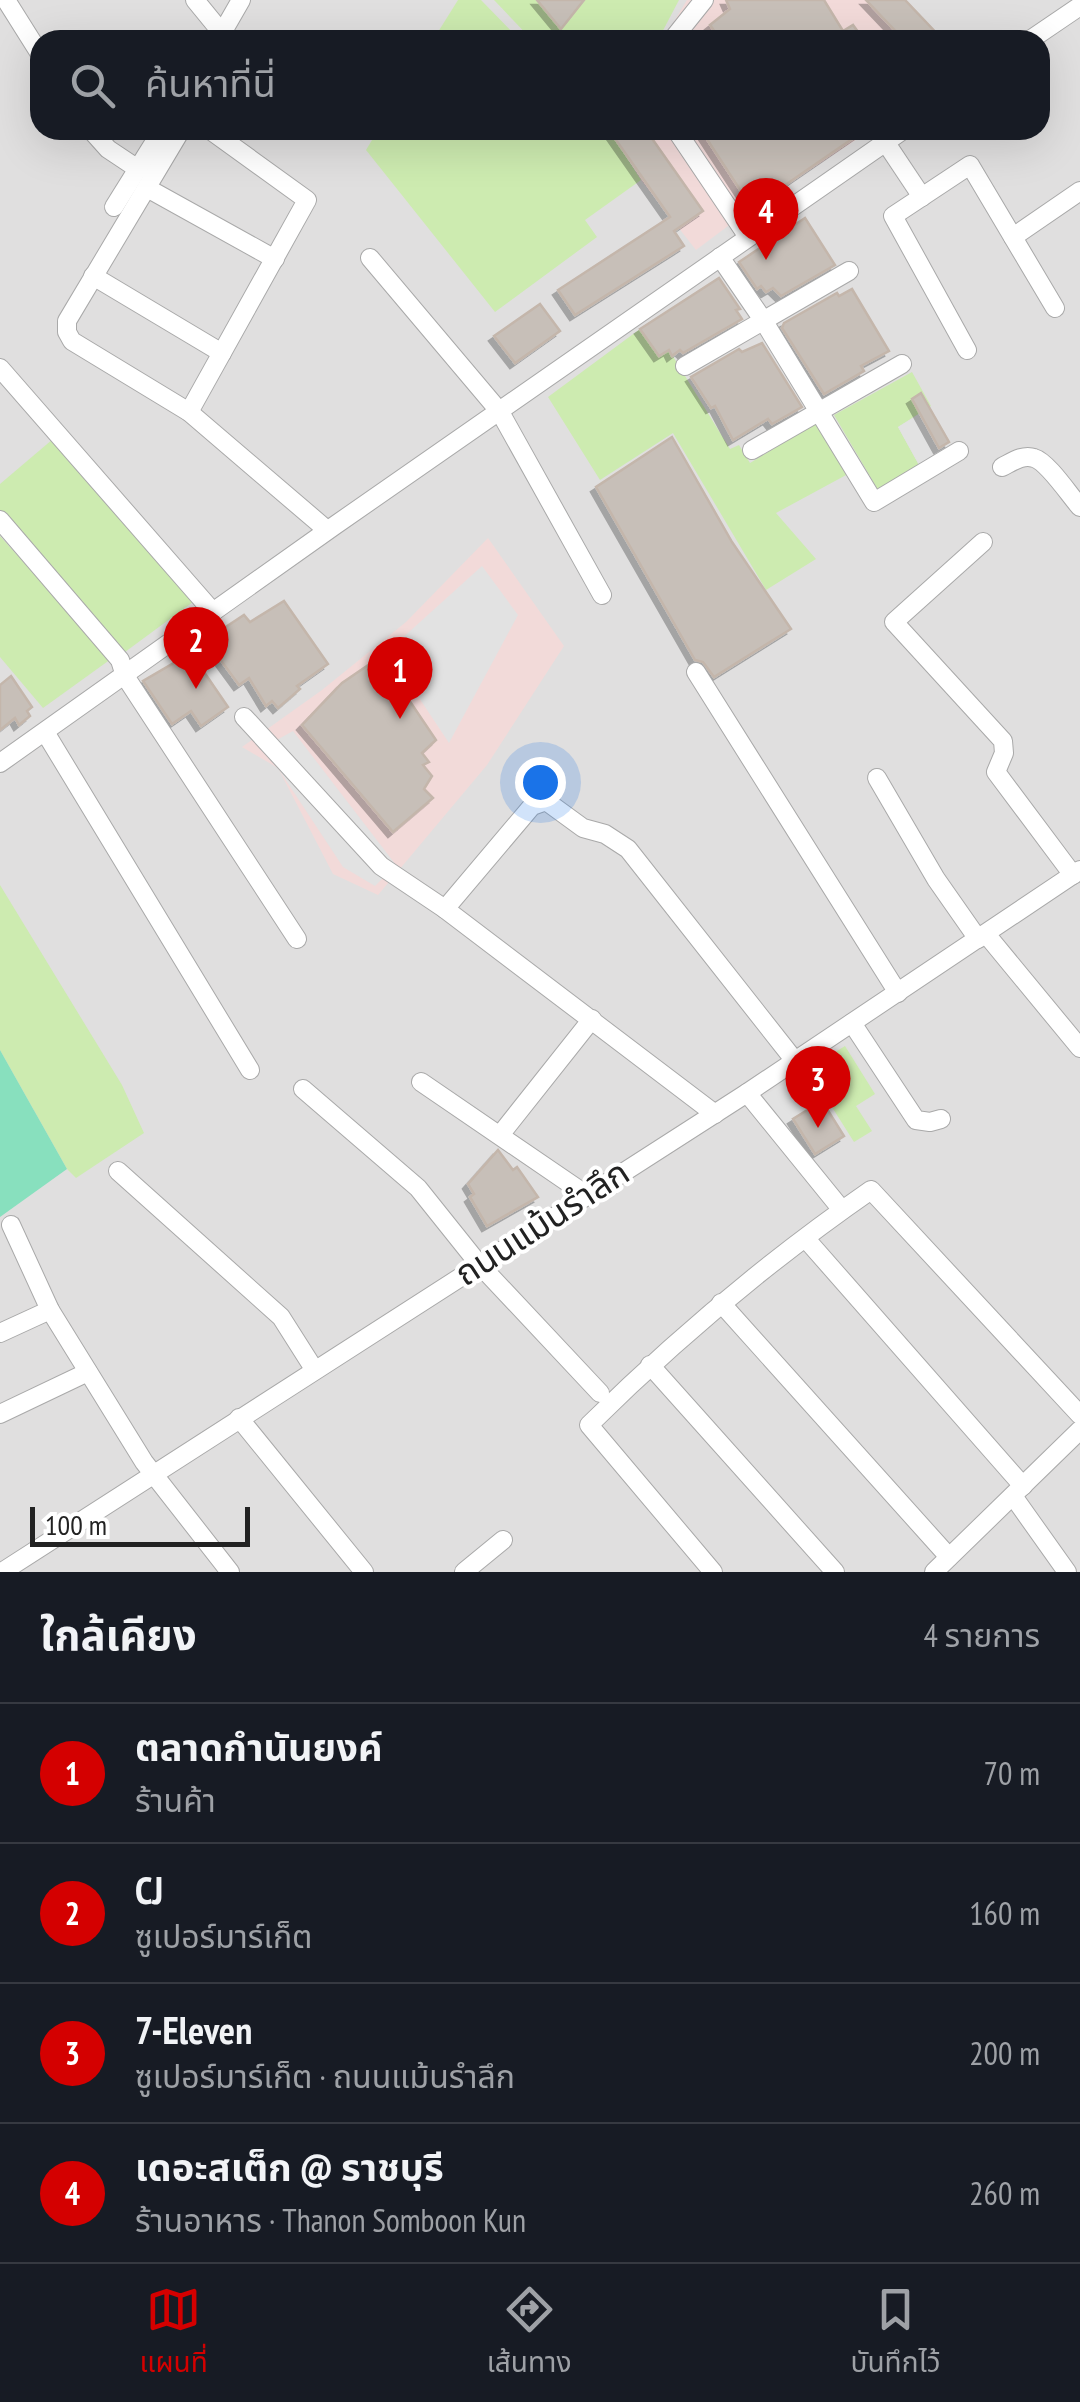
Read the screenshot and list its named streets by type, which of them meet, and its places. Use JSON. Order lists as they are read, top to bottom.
{
  "streets": {
    "street": ["ถนนแม้นรำลึก"]
  },
  "scale_bar": "100 m",
  "page": {
    "search": "ค้นหาที่นี่",
    "pins": [
      "4",
      "2",
      "1",
      "3"
    ],
    "scale": "100 m",
    "heading": ["ใกล้เคียง", "4 รายการ"],
    "list": [
      {
        "mark": "1",
        "name": "ตลาดกำนันยงค์",
        "note": "ร้านค้า",
        "value": "70 m"
      },
      {
        "mark": "2",
        "name": "CJ",
        "note": "ซูเปอร์มาร์เก็ต",
        "value": "160 m"
      },
      {
        "mark": "3",
        "name": "7-Eleven",
        "note": "ซูเปอร์มาร์เก็ต · ถนนแม้นรำลึก",
        "value": "200 m"
      },
      {
        "mark": "4",
        "name": "เดอะสเต็ก @ ราชบุรี",
        "note": "ร้านอาหาร · Thanon Somboon Kun",
        "value": "260 m"
      }
    ],
    "nav": ["แผนที่", "เส้นทาง", "บันทึกไว้"]
  }
}
